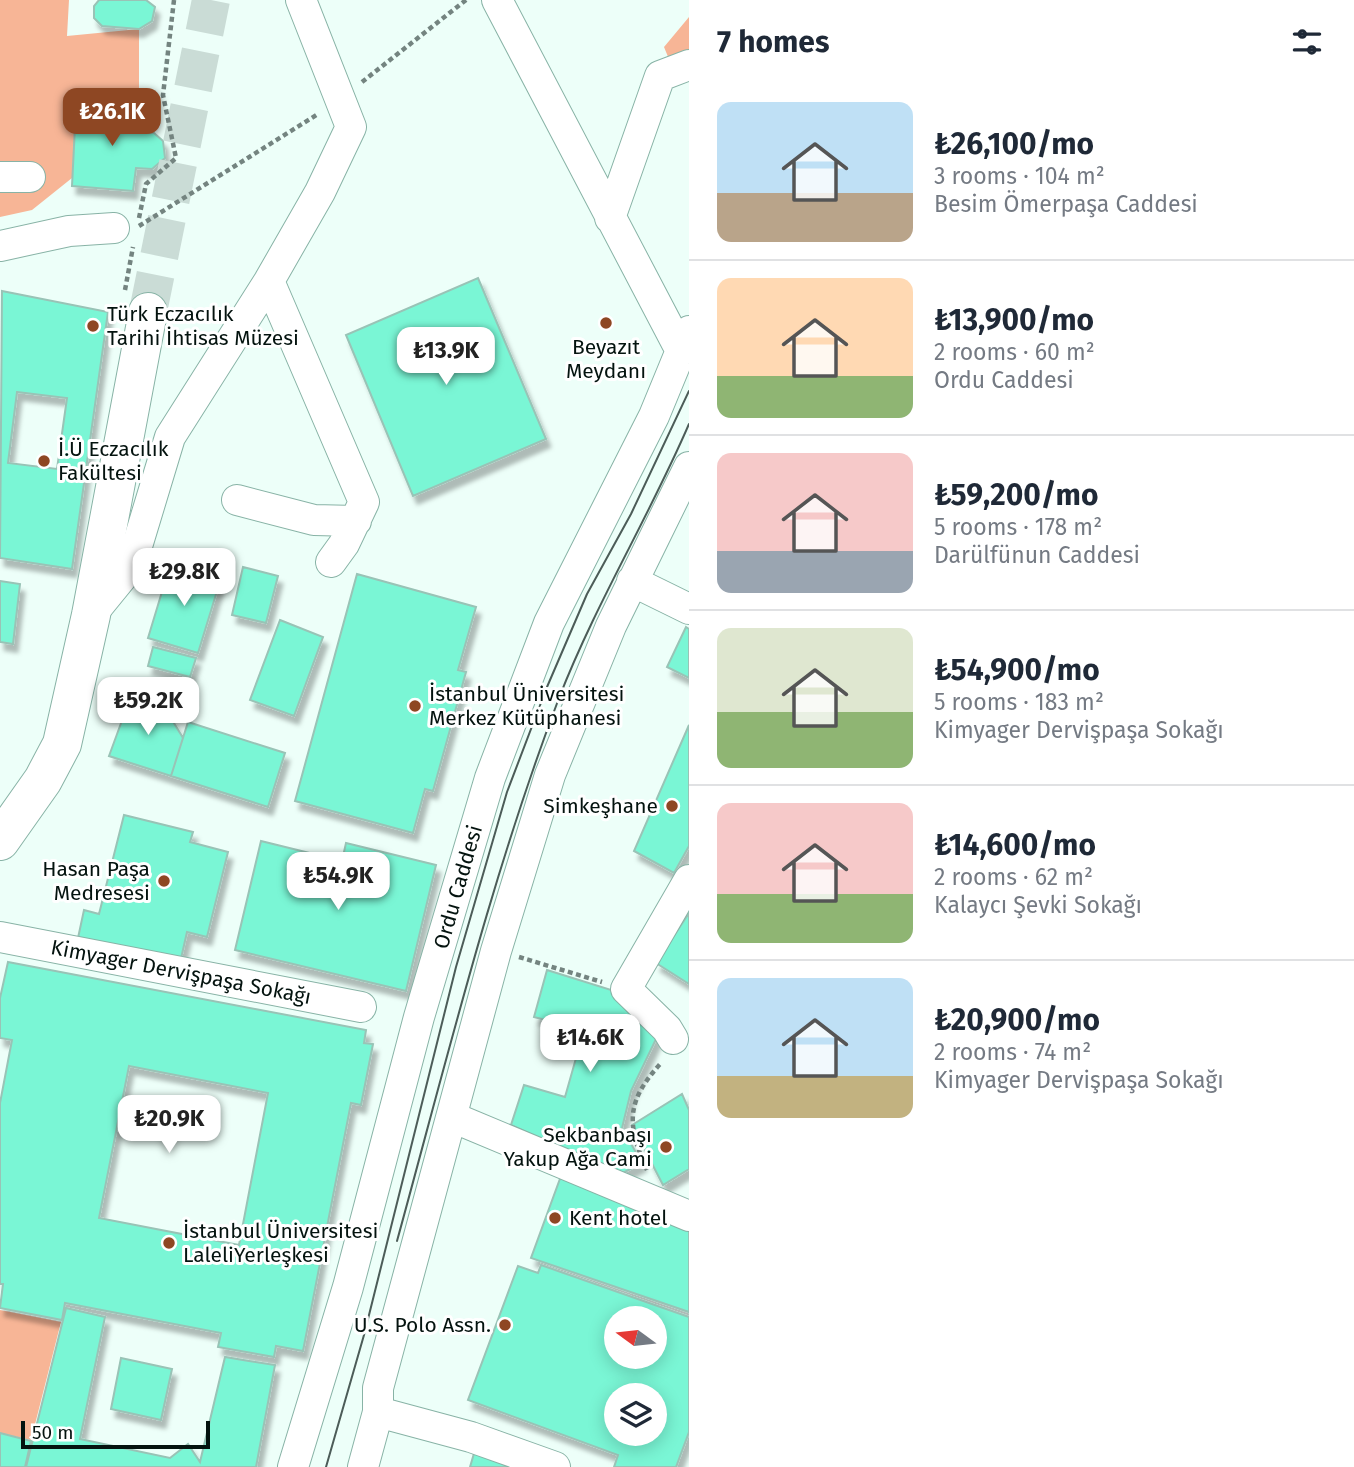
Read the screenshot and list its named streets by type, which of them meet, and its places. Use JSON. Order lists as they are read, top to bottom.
{
  "streets": {
    "street": ["Ordu Caddesi", "Kimyager Dervişpaşa Sokağı"]
  },
  "places": [
    "Beyazıt Meydanı",
    "Türk Eczacılık Tarihi İhtisas Müzesi",
    "İ.Ü Eczacılık Fakültesi",
    "İstanbul Üniversitesi Merkez Kütüphanesi",
    "Simkeşhane",
    "Hasan Paşa Medresesi",
    "Sekbanbaşı Yakup Ağa Cami",
    "Kent hotel",
    "İstanbul Üniversitesi LaleliYerleşkesi",
    "U.S. Polo Assn."
  ],
  "scale_bar": "50 m",
  "north": "left",
  "page": {
    "heading": "7 homes",
    "list": [
      {
        "name": "₺26,100/mo",
        "note": "3 rooms · 104 m² · Besim Ömerpaşa Caddesi"
      },
      {
        "name": "₺13,900/mo",
        "note": "2 rooms · 60 m² · Ordu Caddesi"
      },
      {
        "name": "₺59,200/mo",
        "note": "5 rooms · 178 m² · Darülfünun Caddesi"
      },
      {
        "name": "₺54,900/mo",
        "note": "5 rooms · 183 m² · Kimyager Dervişpaşa Sokağı"
      },
      {
        "name": "₺14,600/mo",
        "note": "2 rooms · 62 m² · Kalaycı Şevki Sokağı"
      },
      {
        "name": "₺20,900/mo",
        "note": "2 rooms · 74 m² · Kimyager Dervişpaşa Sokağı"
      }
    ],
    "price": [
      "₺26.1K",
      "₺13.9K",
      "₺29.8K",
      "₺59.2K",
      "₺54.9K",
      "₺14.6K",
      "₺20.9K"
    ],
    "scale": "50 m"
  }
}
